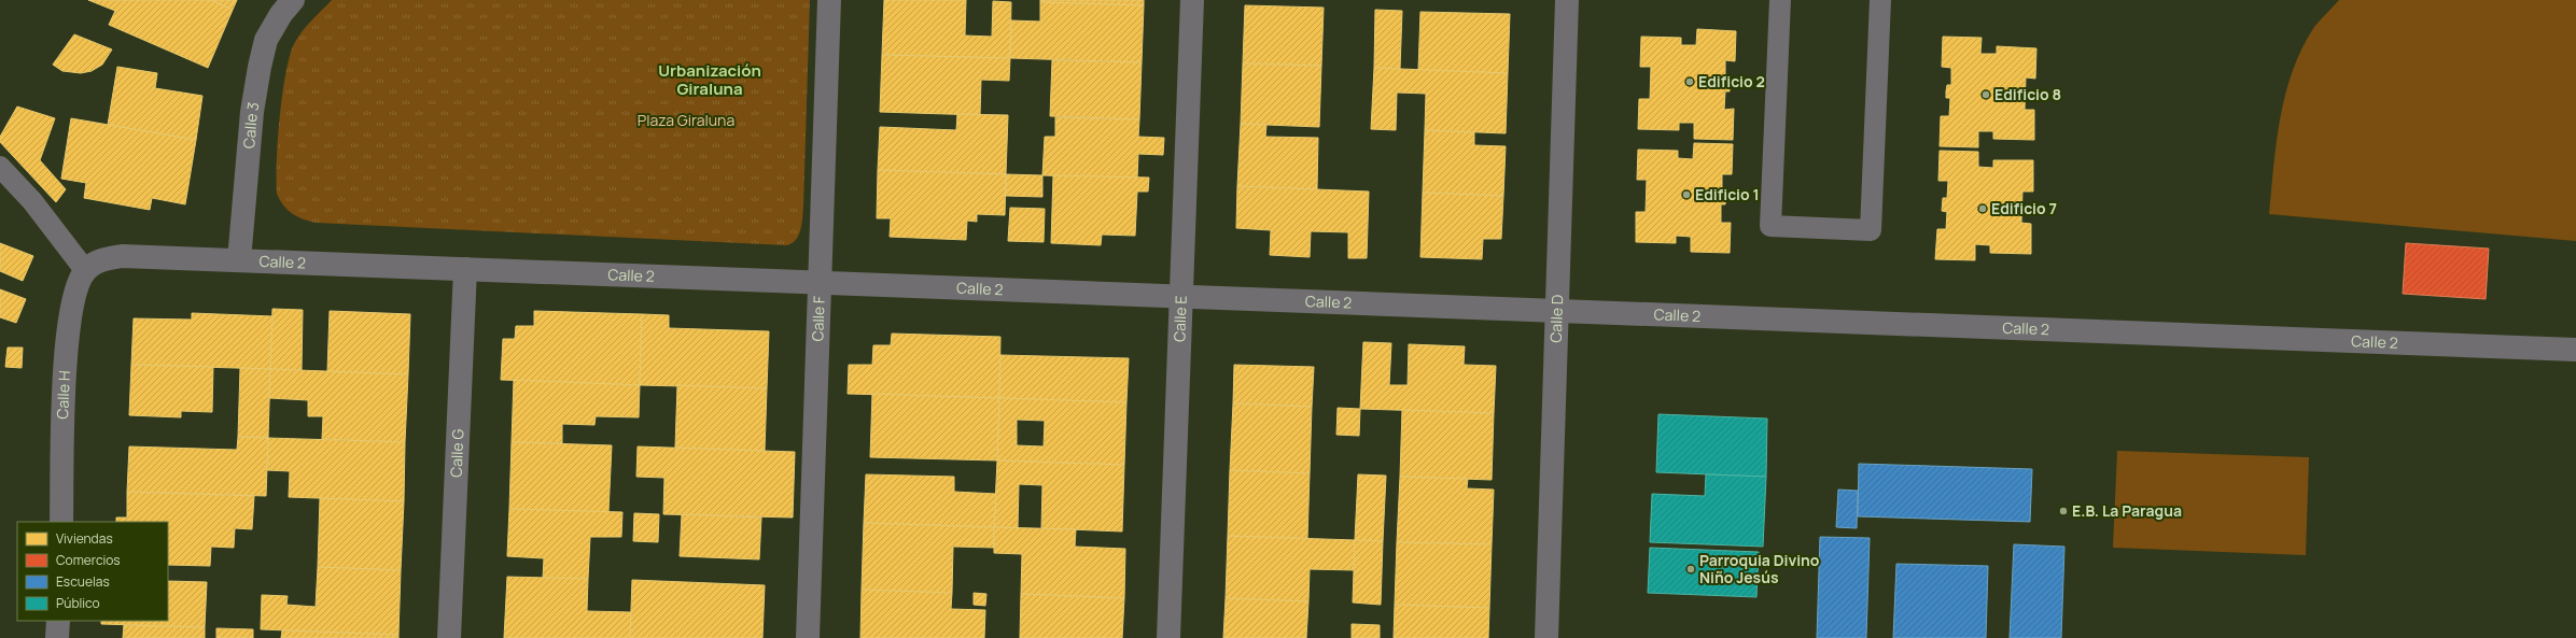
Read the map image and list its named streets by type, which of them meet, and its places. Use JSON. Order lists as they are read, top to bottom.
{
  "streets": {
    "street": [
      "Calle 3",
      "Calle 2",
      "Calle F",
      "Calle E",
      "Calle D",
      "Calle H",
      "Calle G"
    ]
  },
  "crossings": [
    ["Calle 3", "Calle 2"],
    ["Calle 2", "Calle F"],
    ["Calle 2", "Calle E"],
    ["Calle 2", "Calle D"],
    ["Calle 2", "Calle H"],
    ["Calle 2", "Calle G"]
  ],
  "districts": ["Urbanización Giraluna"],
  "parks": ["Plaza Giraluna"],
  "places": [
    "Edificio 2",
    "Edificio 8",
    "Edificio 1",
    "Edificio 7",
    "E.B. La Paragua",
    "Parroquia Divino Niño Jesús"
  ],
  "legend": [
    "Viviendas",
    "Comercios",
    "Escuelas",
    "Público"
  ]
}
